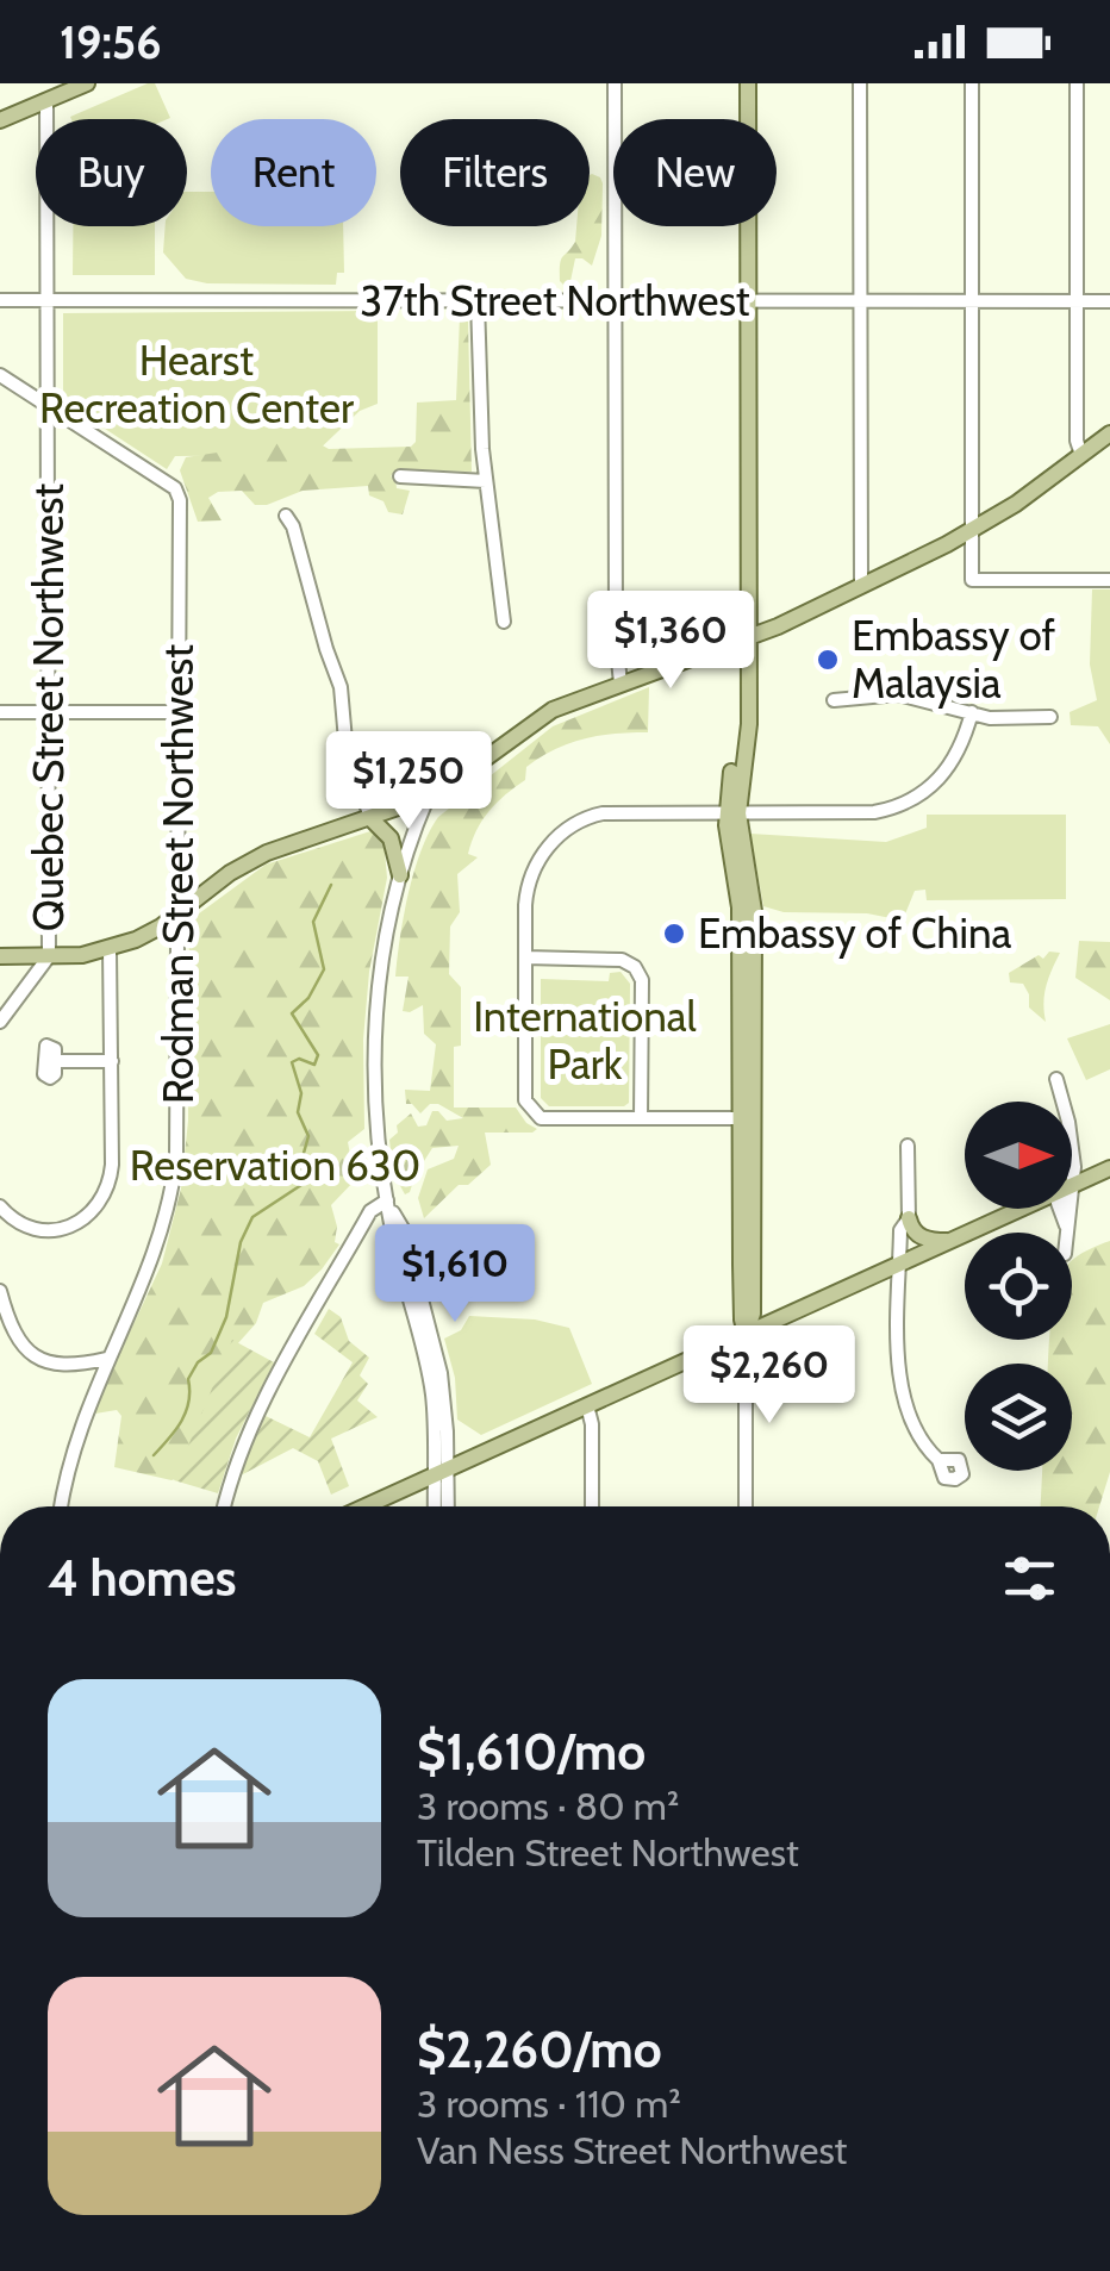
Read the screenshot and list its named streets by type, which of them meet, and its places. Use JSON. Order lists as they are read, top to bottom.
{
  "streets": {
    "street": ["37th Street Northwest", "Quebec Street Northwest", "Rodman Street Northwest"]
  },
  "crossings": [
    ["37th Street Northwest", "Quebec Street Northwest"],
    ["Quebec Street Northwest", "Rodman Street Northwest"]
  ],
  "parks": ["Hearst Recreation Center", "International Park", "Reservation 630"],
  "places": ["Embassy of Malaysia", "Embassy of China"],
  "north": "right",
  "page": {
    "status": "19:56",
    "chip": [
      "Buy",
      "Rent",
      "Filters",
      "New"
    ],
    "price": [
      "$1,360",
      "$1,250",
      "$1,610",
      "$2,260"
    ],
    "heading": "4 homes",
    "list": [
      {
        "name": "$1,610/mo",
        "note": "3 rooms · 80 m² · Tilden Street Northwest"
      },
      {
        "name": "$2,260/mo",
        "note": "3 rooms · 110 m² · Van Ness Street Northwest"
      }
    ]
  }
}
